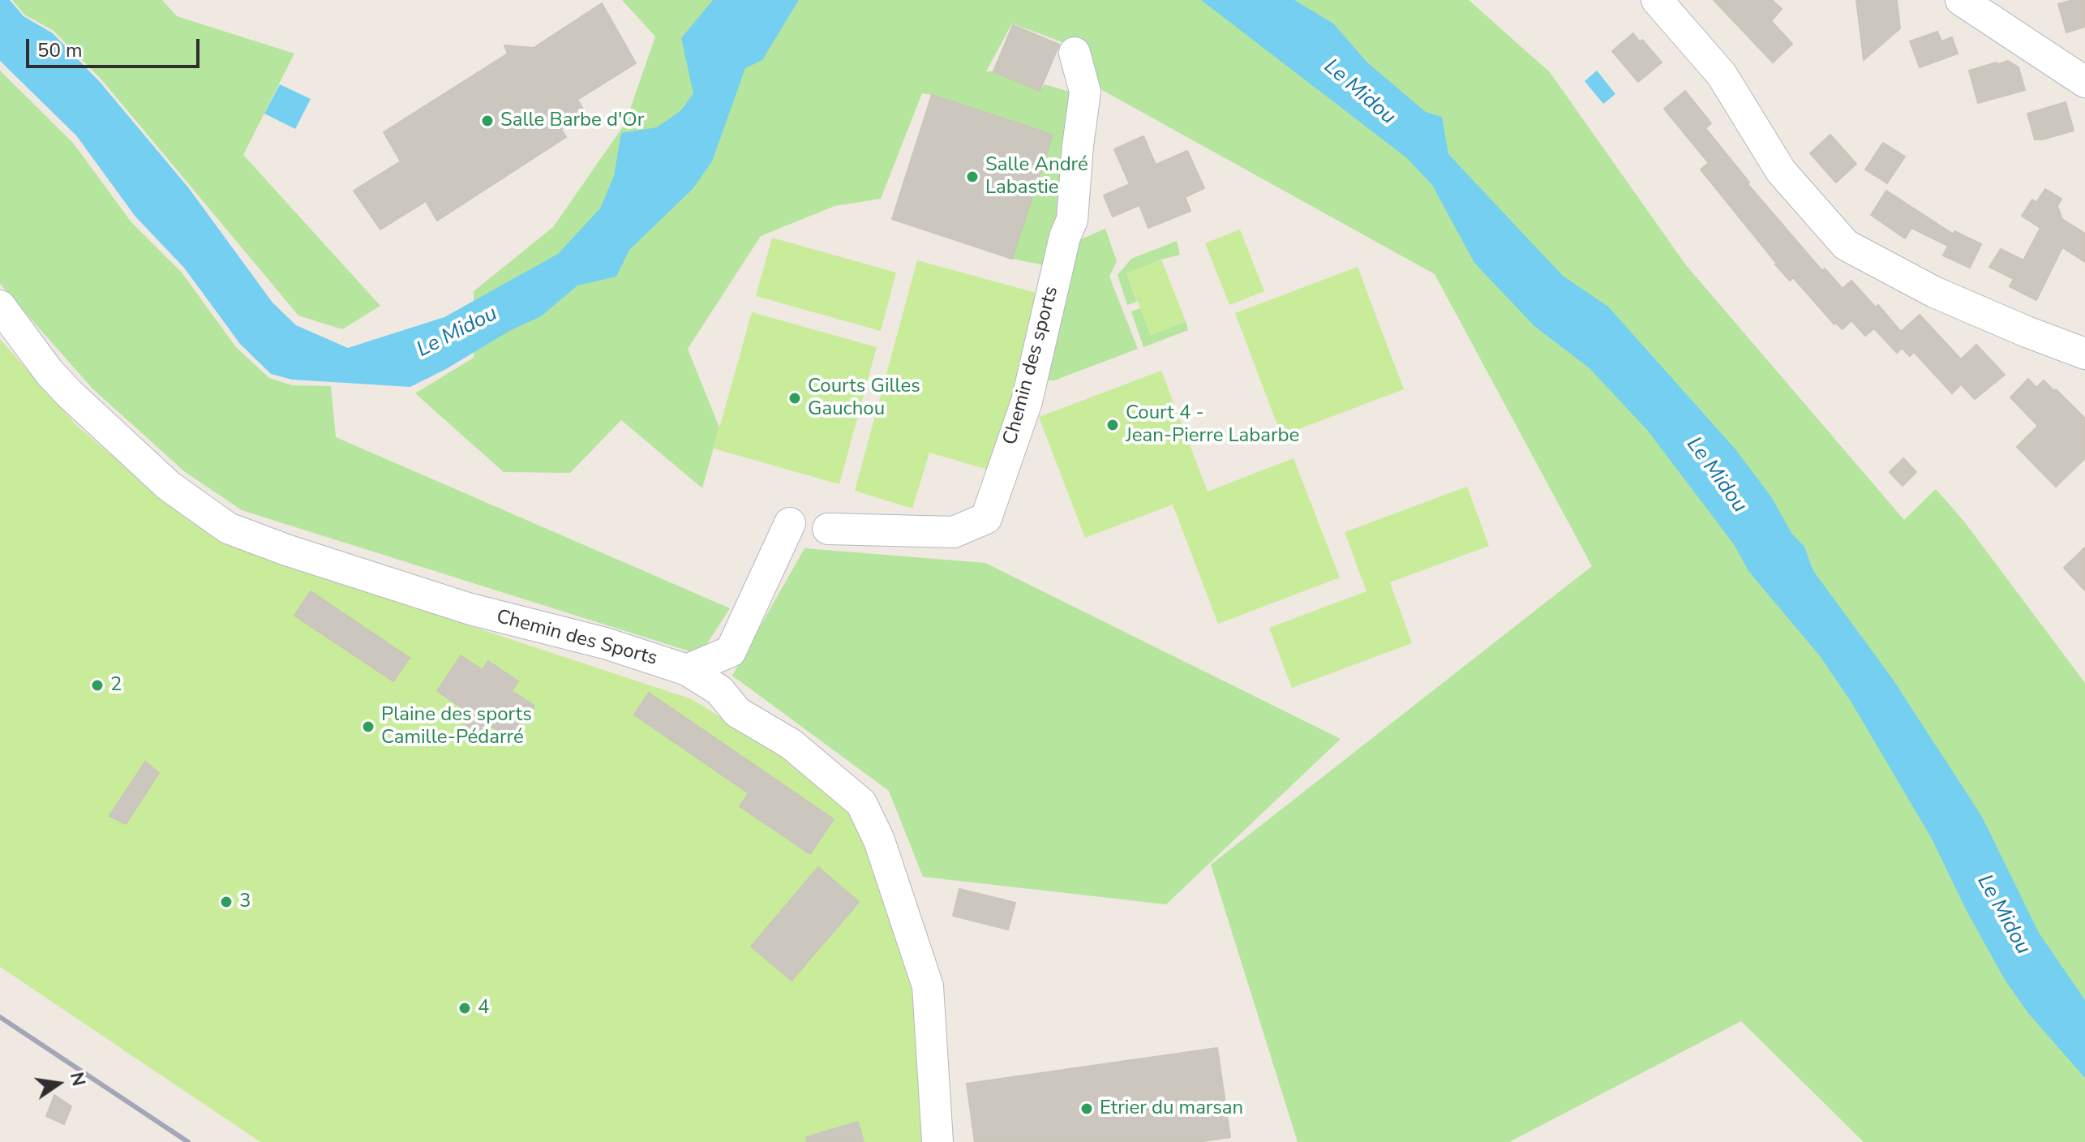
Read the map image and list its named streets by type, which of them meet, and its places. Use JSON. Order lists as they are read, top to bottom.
{
  "streets": {
    "street": ["Chemin des sports", "Chemin des Sports"]
  },
  "water": ["Le Midou"],
  "places": [
    "Salle Barbe d'Or",
    "Salle André Labastie",
    "Courts Gilles Gauchou",
    "Court 4 - Jean-Pierre Labarbe",
    "2",
    "Plaine des sports Camille-Pédarré",
    "3",
    "4",
    "Etrier du marsan"
  ],
  "scale_bar": "50 m",
  "north": "right"
}
